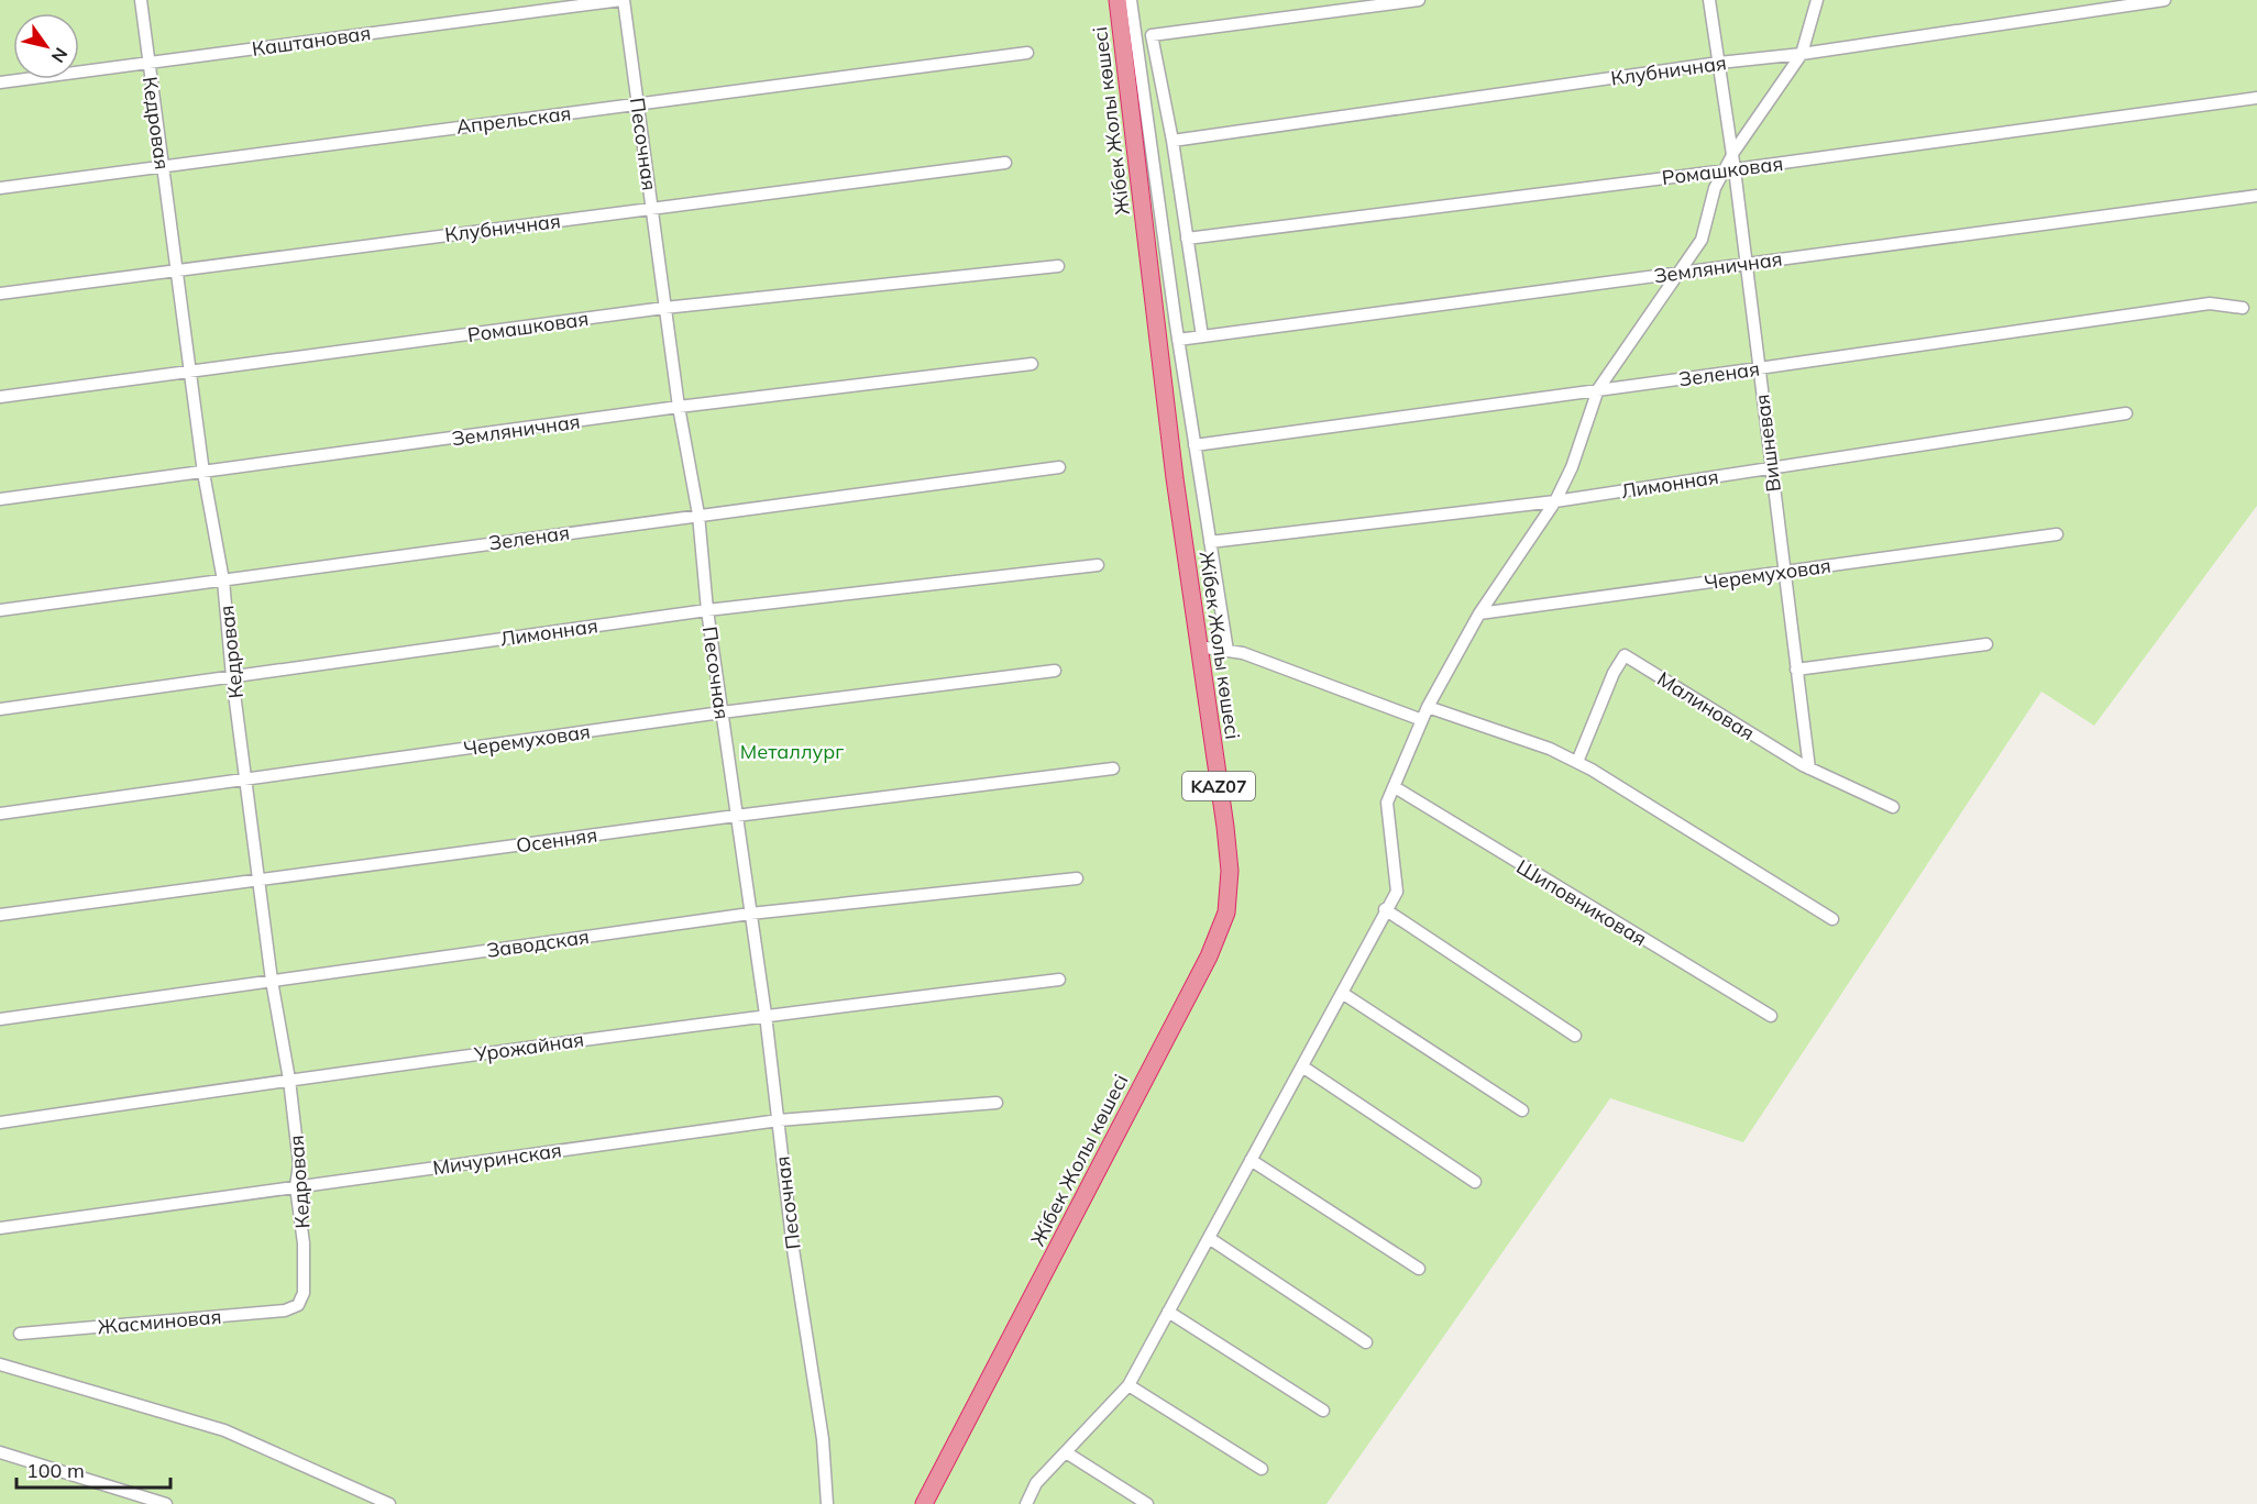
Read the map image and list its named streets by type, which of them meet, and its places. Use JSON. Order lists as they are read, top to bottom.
{
  "streets": {
    "highway": ["Жібек Жолы көшесі", "KAZ07"],
    "street": [
      "Каштановая",
      "Клубничная",
      "Апрельская",
      "Кедровая",
      "Песочная",
      "Ромашковая",
      "Земляничная",
      "Зеленая",
      "Вишневая",
      "Лимонная",
      "Черемуховая",
      "Малиновая",
      "Осенняя",
      "Шиповниковая",
      "Заводская",
      "Урожайная",
      "Мичуринская",
      "Жасминовая"
    ]
  },
  "crossings": [
    ["Каштановая", "Кедровая"],
    ["Каштановая", "Песочная"],
    ["Клубничная", "Кедровая"],
    ["Клубничная", "Песочная"],
    ["Клубничная", "Вишневая"],
    ["Апрельская", "Кедровая"],
    ["Апрельская", "Песочная"],
    ["Кедровая", "Ромашковая"],
    ["Кедровая", "Земляничная"],
    ["Кедровая", "Зеленая"],
    ["Кедровая", "Лимонная"],
    ["Кедровая", "Черемуховая"],
    ["Кедровая", "Осенняя"],
    ["Кедровая", "Заводская"],
    ["Кедровая", "Урожайная"],
    ["Кедровая", "Мичуринская"],
    ["Кедровая", "Жасминовая"],
    ["Песочная", "Ромашковая"],
    ["Песочная", "Земляничная"],
    ["Песочная", "Зеленая"],
    ["Песочная", "Лимонная"],
    ["Песочная", "Черемуховая"],
    ["Песочная", "Осенняя"],
    ["Песочная", "Заводская"],
    ["Песочная", "Урожайная"],
    ["Песочная", "Мичуринская"],
    ["Ромашковая", "Вишневая"],
    ["Земляничная", "Вишневая"],
    ["Зеленая", "Вишневая"],
    ["Вишневая", "Лимонная"],
    ["Вишневая", "Черемуховая"],
    ["Вишневая", "Малиновая"]
  ],
  "parks": ["Металлург"],
  "scale_bar": "100 m",
  "north": "bottom right"
}
